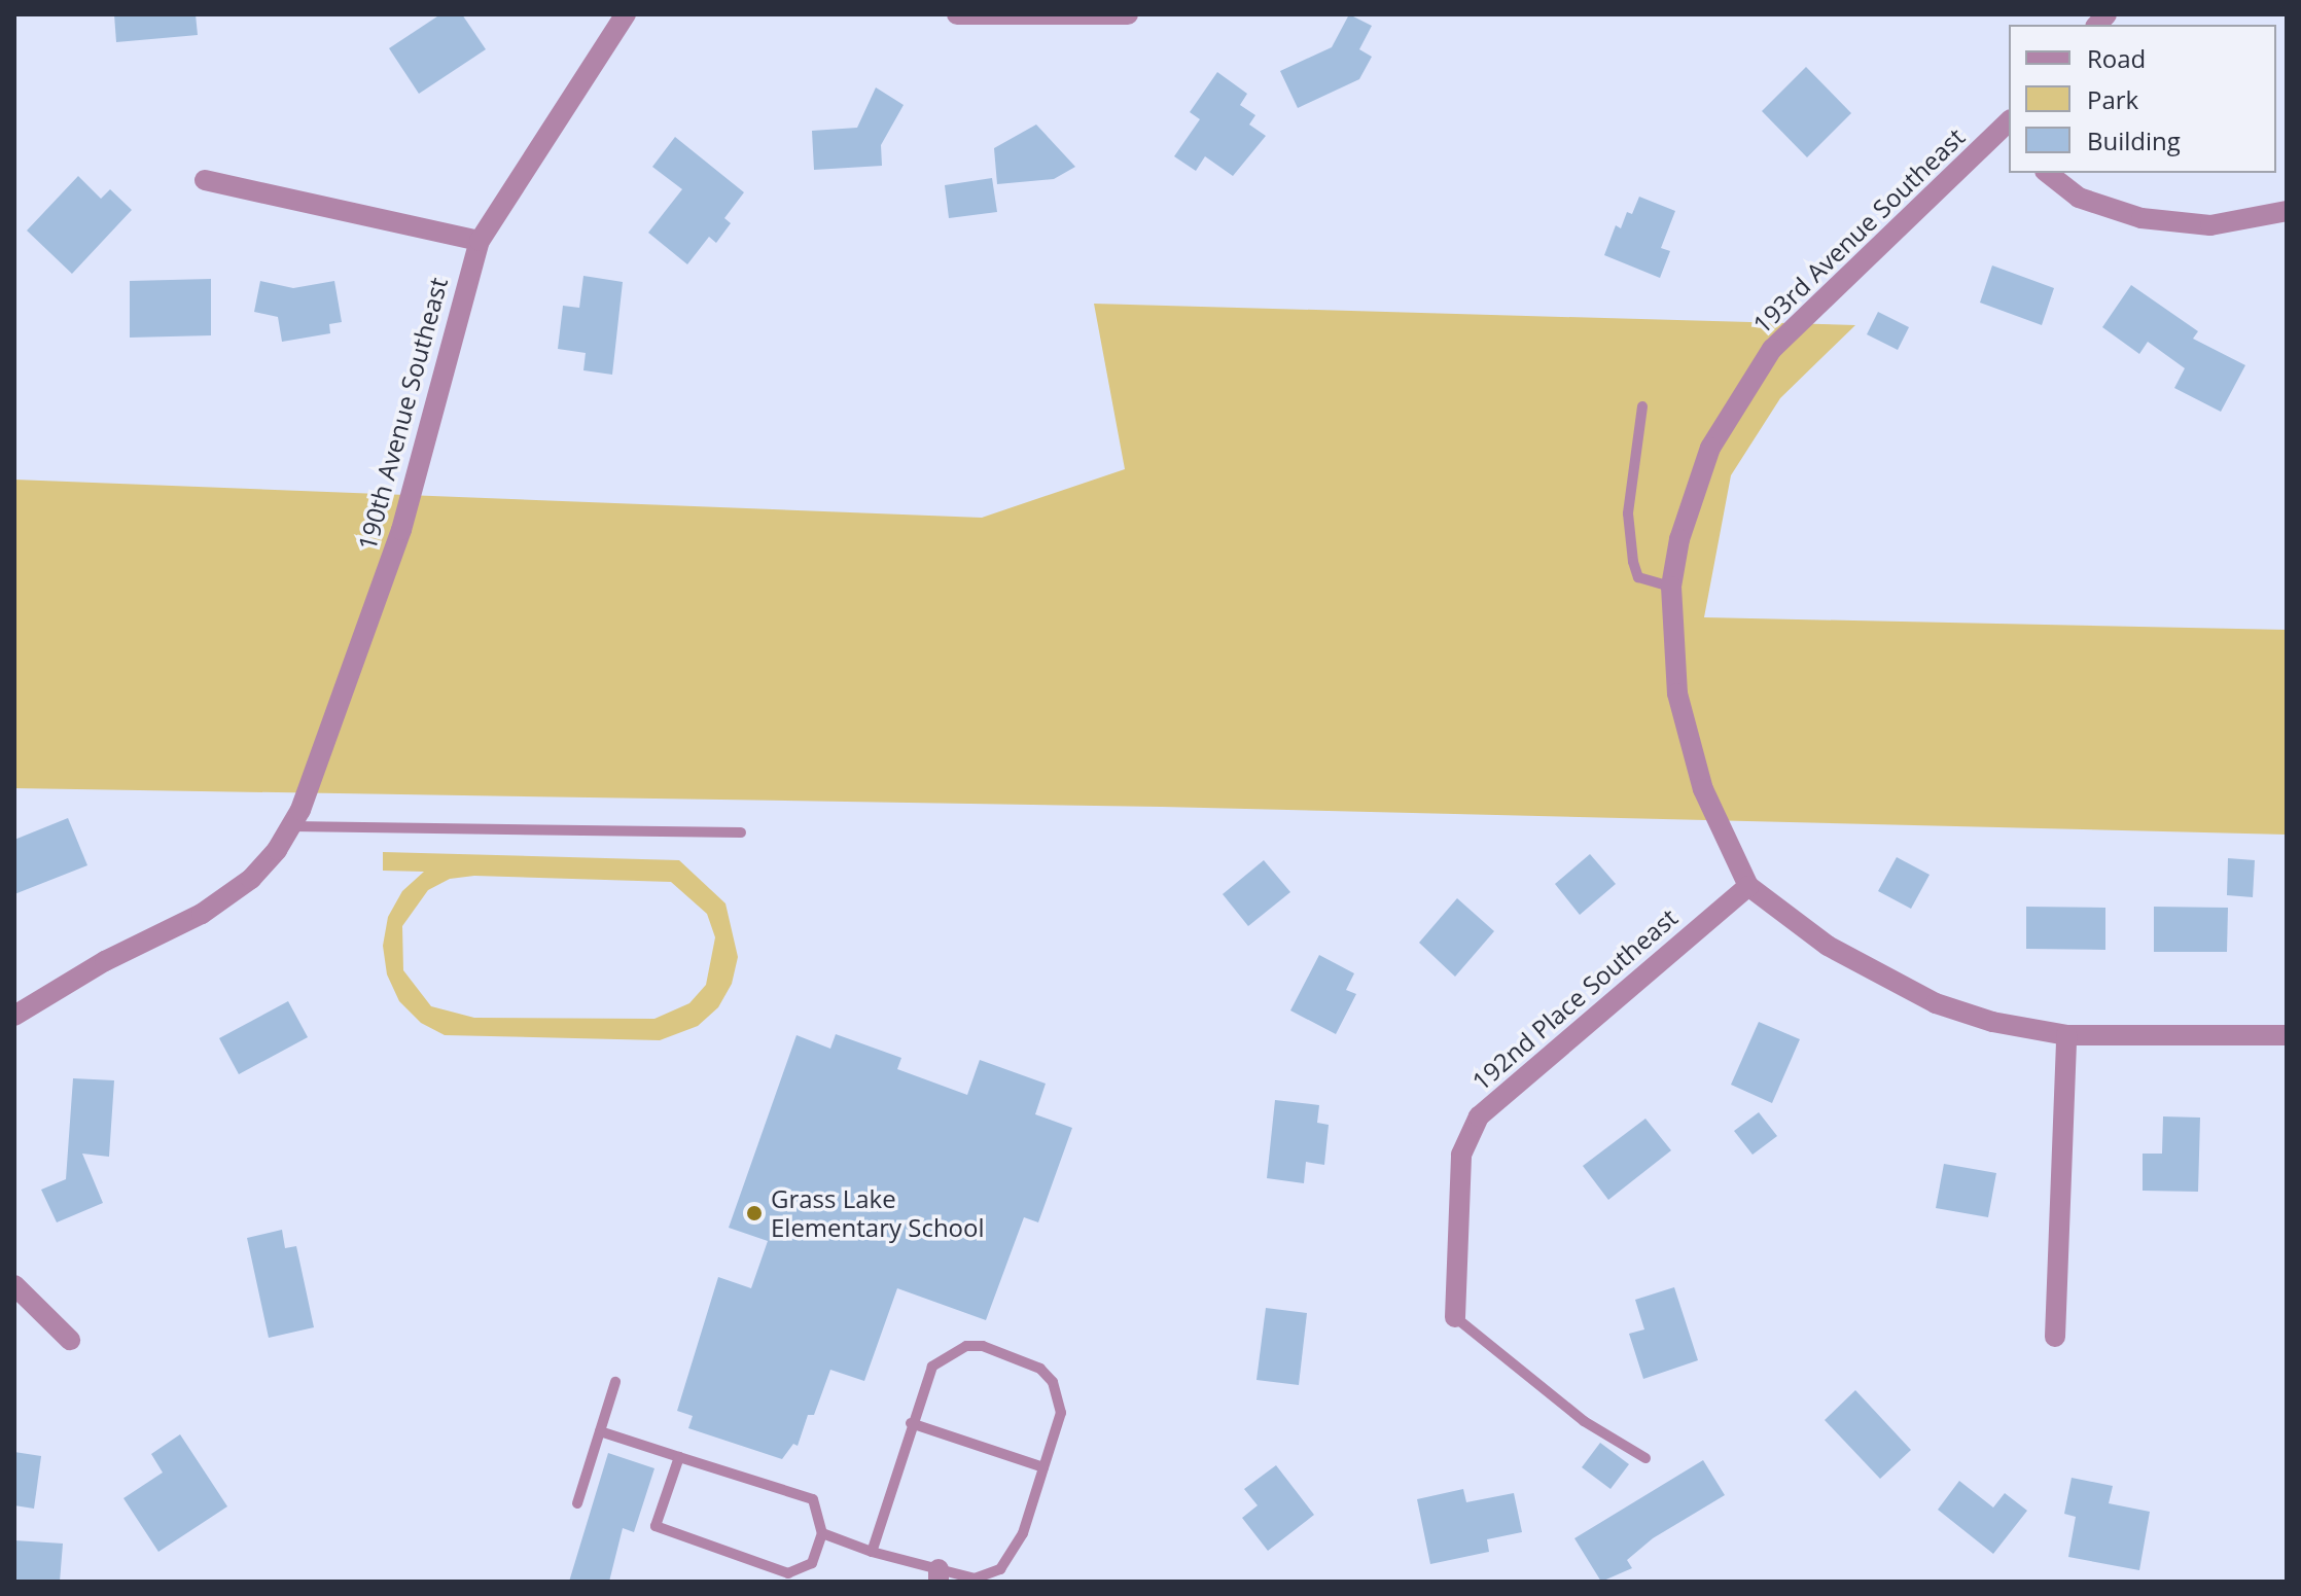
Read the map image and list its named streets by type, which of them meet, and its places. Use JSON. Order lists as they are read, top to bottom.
{
  "streets": {
    "street": ["193rd Avenue Southeast", "190th Avenue Southeast", "192nd Place Southeast"]
  },
  "crossings": [
    ["193rd Avenue Southeast", "192nd Place Southeast"]
  ],
  "places": ["Grass Lake Elementary School"],
  "legend": ["Road", "Park", "Building"]
}
